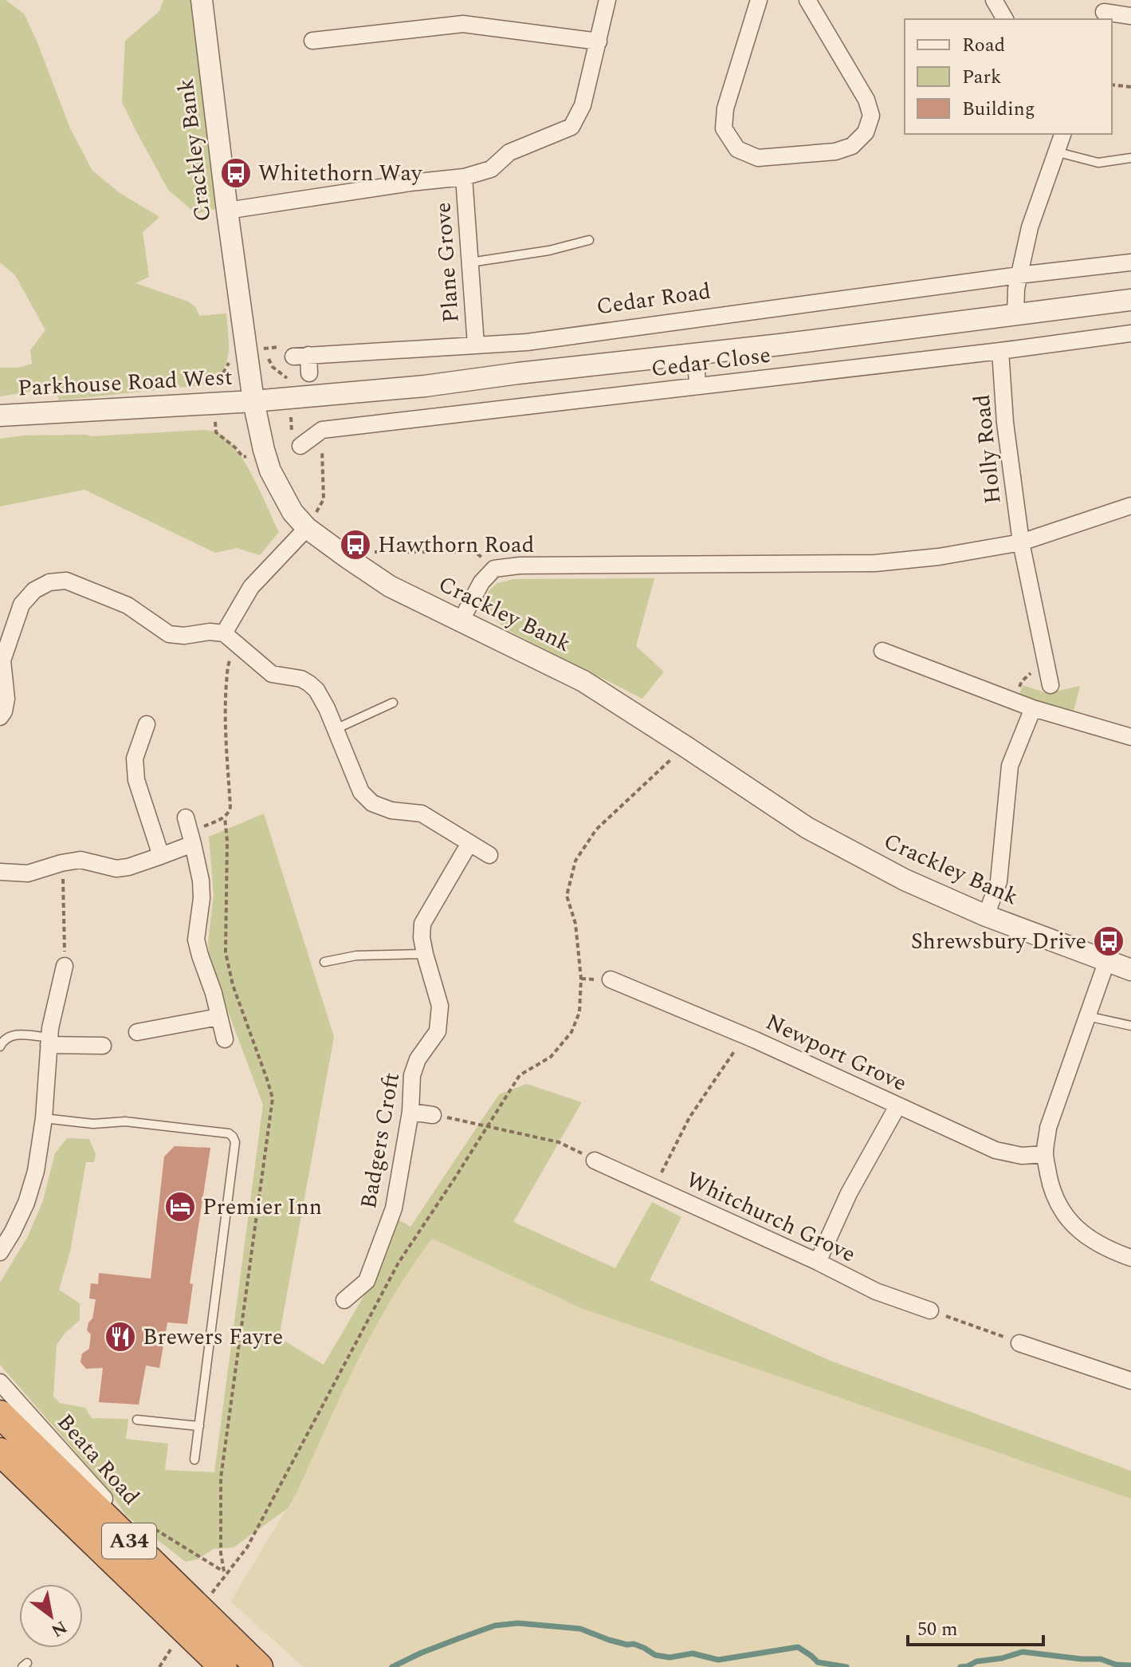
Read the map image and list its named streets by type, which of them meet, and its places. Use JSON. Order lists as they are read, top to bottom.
{
  "streets": {
    "highway": ["A34"],
    "street": [
      "Crackley Bank",
      "Plane Grove",
      "Cedar Road",
      "Cedar Close",
      "Parkhouse Road West",
      "Holly Road",
      "Newport Grove",
      "Badgers Croft",
      "Whitchurch Grove",
      "Beata Road"
    ]
  },
  "crossings": [
    ["Crackley Bank", "Parkhouse Road West"],
    ["Plane Grove", "Cedar Road"],
    ["Cedar Close", "Holly Road"],
    ["Beata Road", "A34"]
  ],
  "places": {
    "bus stop": ["Whitethorn Way", "Hawthorn Road", "Shrewsbury Drive"],
    "hotel": ["Premier Inn"],
    "restaurant": ["Brewers Fayre"]
  },
  "legend": ["Road", "Park", "Building"],
  "scale_bar": "50 m",
  "north": "bottom right"
}
